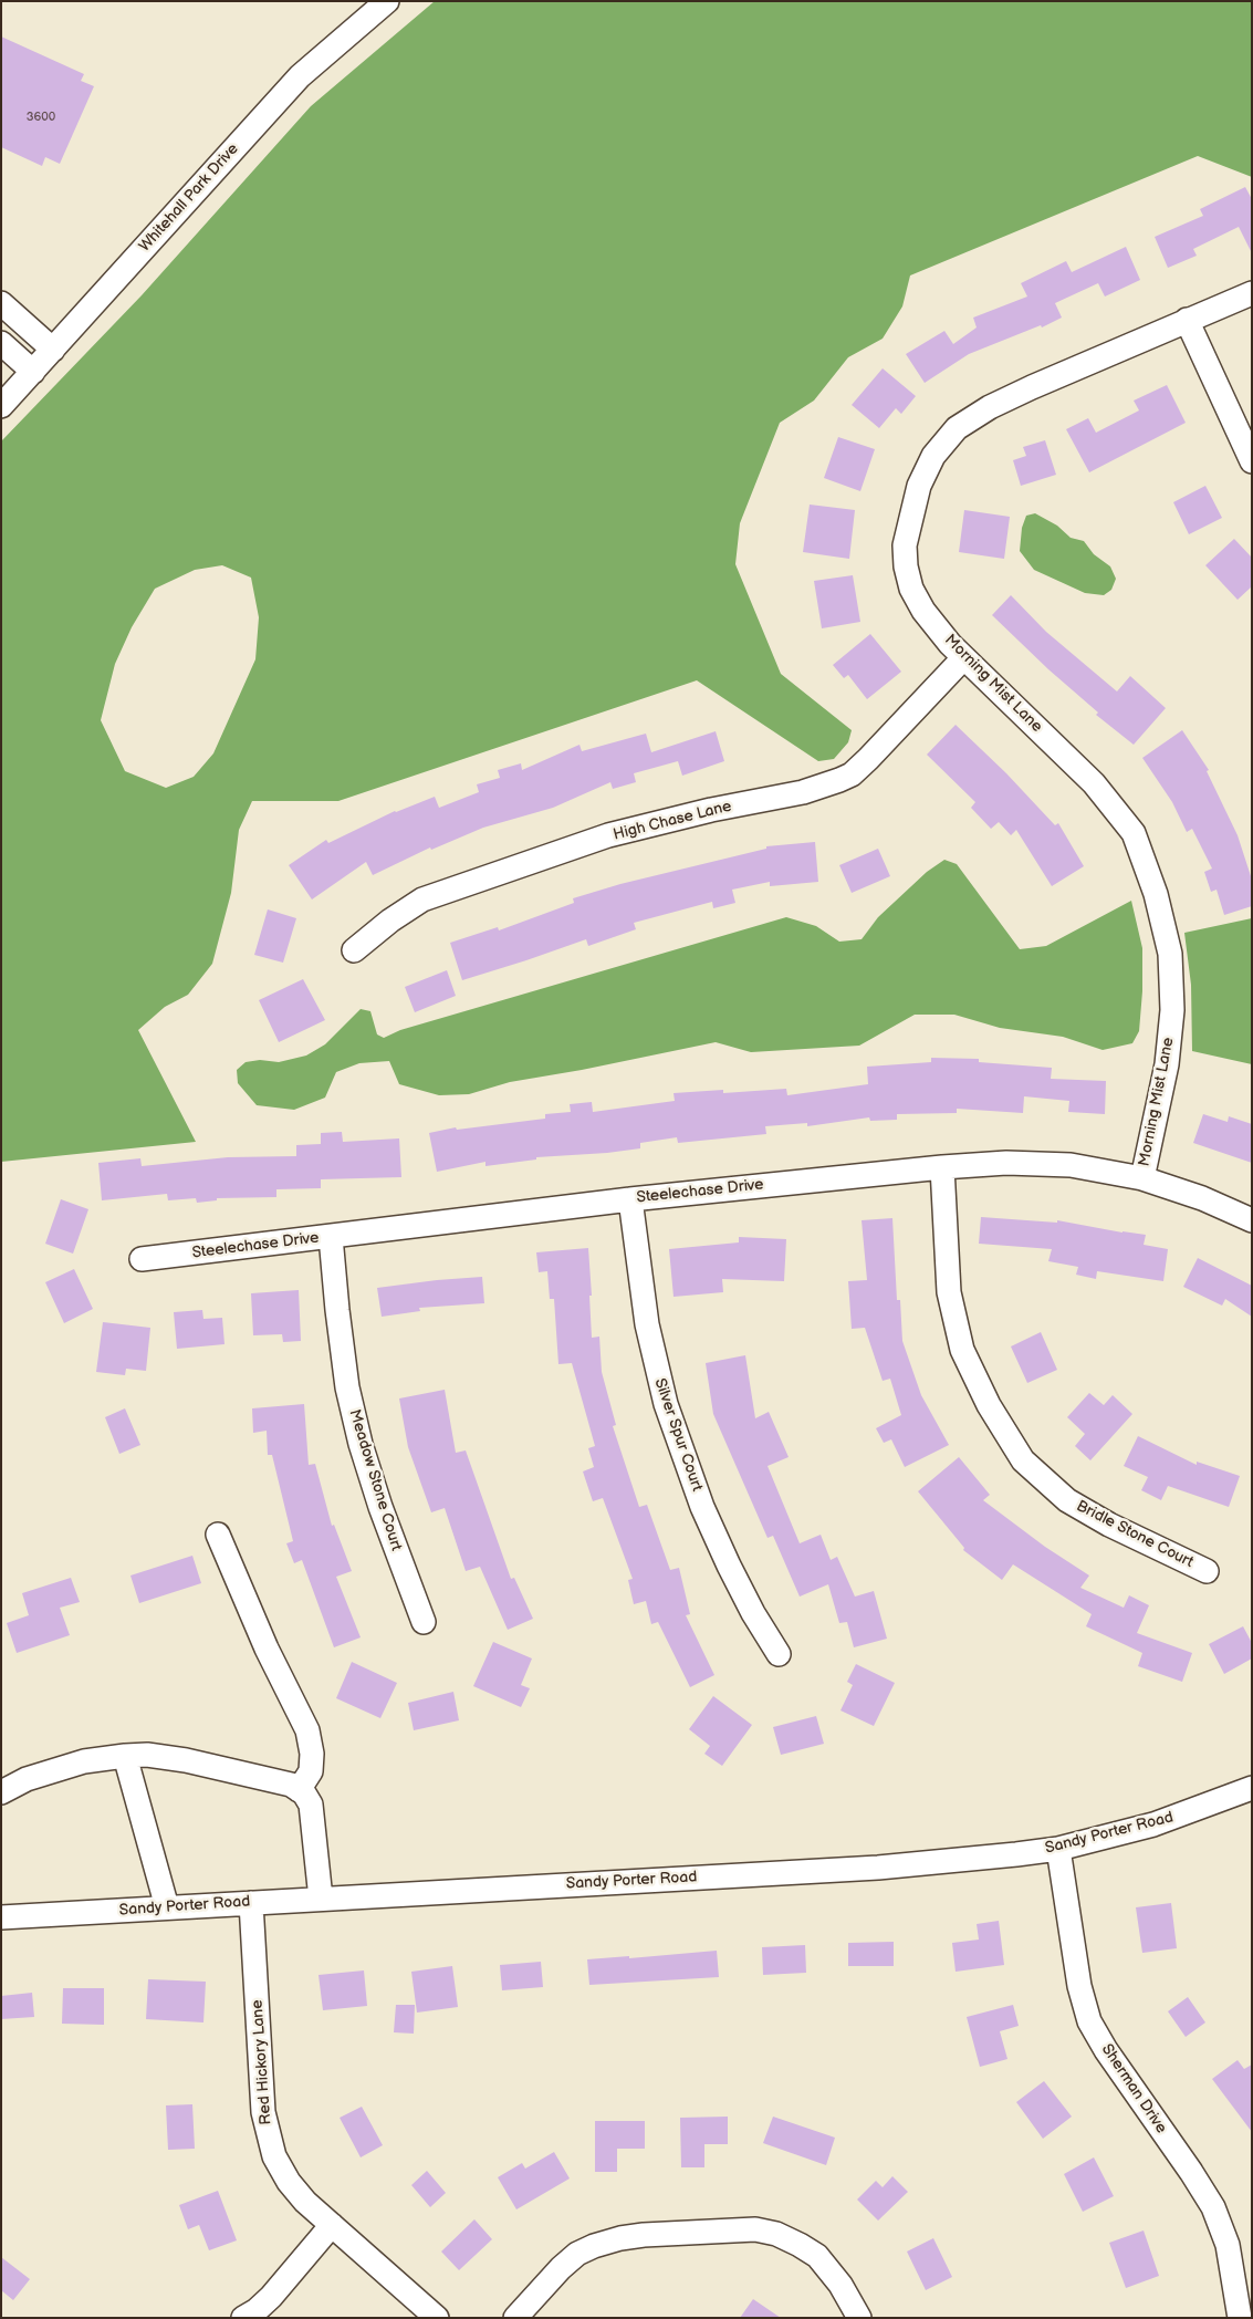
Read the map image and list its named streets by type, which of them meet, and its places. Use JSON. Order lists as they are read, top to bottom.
{
  "streets": {
    "street": [
      "Whitehall Park Drive",
      "Morning Mist Lane",
      "High Chase Lane",
      "Steelechase Drive",
      "Silver Spur Court",
      "Meadow Stone Court",
      "Bridle Stone Court",
      "Sandy Porter Road",
      "Red Hickory Lane",
      "Sherman Drive"
    ]
  },
  "crossings": [
    ["Morning Mist Lane", "High Chase Lane"],
    ["Morning Mist Lane", "Steelechase Drive"],
    ["Steelechase Drive", "Silver Spur Court"],
    ["Steelechase Drive", "Meadow Stone Court"],
    ["Steelechase Drive", "Bridle Stone Court"],
    ["Sandy Porter Road", "Red Hickory Lane"],
    ["Sandy Porter Road", "Sherman Drive"]
  ],
  "house_numbers": ["3600"]
}
